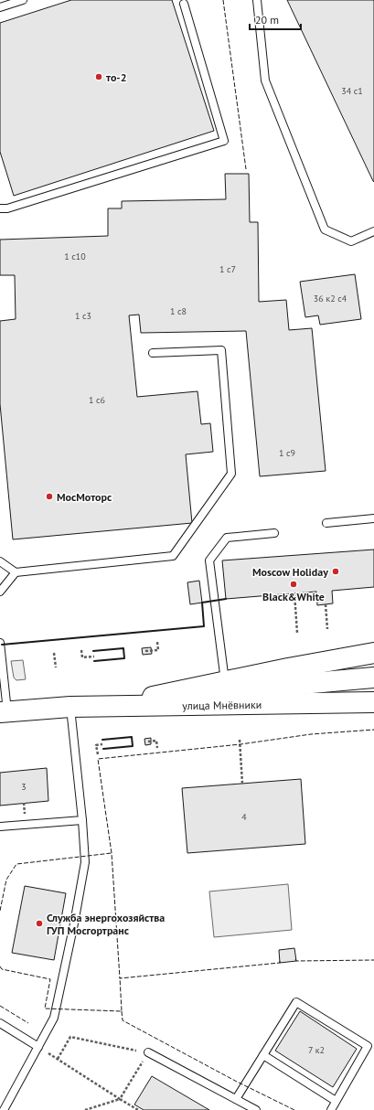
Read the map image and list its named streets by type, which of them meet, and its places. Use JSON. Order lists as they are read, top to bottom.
{
  "streets": {
    "main road": ["улица Мнёвники"]
  },
  "places": [
    "то-2",
    "МосМоторс",
    "Moscow Holiday",
    "Black&White",
    "Служба энергохозяйства ГУП Мосгортранс"
  ],
  "house_numbers": [
    "34 с1",
    "1 с10",
    "1 с7",
    "36 к2 с4",
    "1 с8",
    "1 с3",
    "1 с6",
    "1 с9",
    "3",
    "4",
    "7 к2"
  ],
  "scale_bar": "20 m"
}
